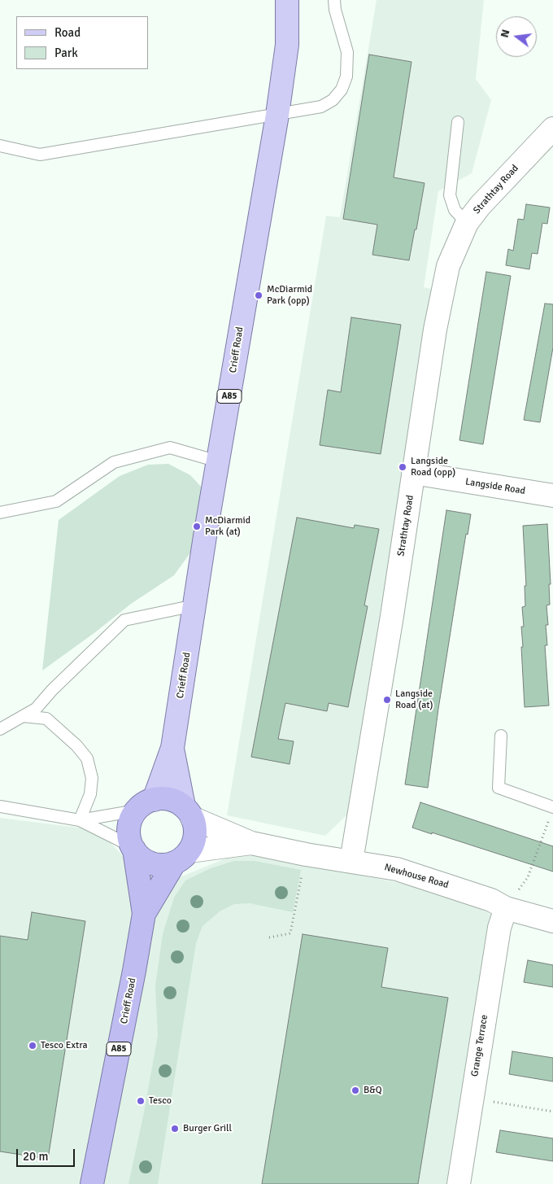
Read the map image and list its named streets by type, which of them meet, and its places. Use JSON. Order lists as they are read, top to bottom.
{
  "streets": {
    "highway": ["Crieff Road", "A85"],
    "street": [
      "Strathtay Road",
      "Langside Road",
      "Newhouse Road",
      "Grange Terrace"
    ]
  },
  "crossings": [
    ["Strathtay Road", "Langside Road"],
    ["Strathtay Road", "Newhouse Road"],
    ["Crieff Road", "Newhouse Road"],
    ["Newhouse Road", "Grange Terrace"]
  ],
  "places": [
    "McDiarmid Park (opp)",
    "Langside Road (opp)",
    "McDiarmid Park (at)",
    "Langside Road (at)",
    "Tesco Extra",
    "B&Q",
    "Tesco",
    "Burger Grill"
  ],
  "legend": ["Road", "Park"],
  "scale_bar": "20 m",
  "north": "left"
}
